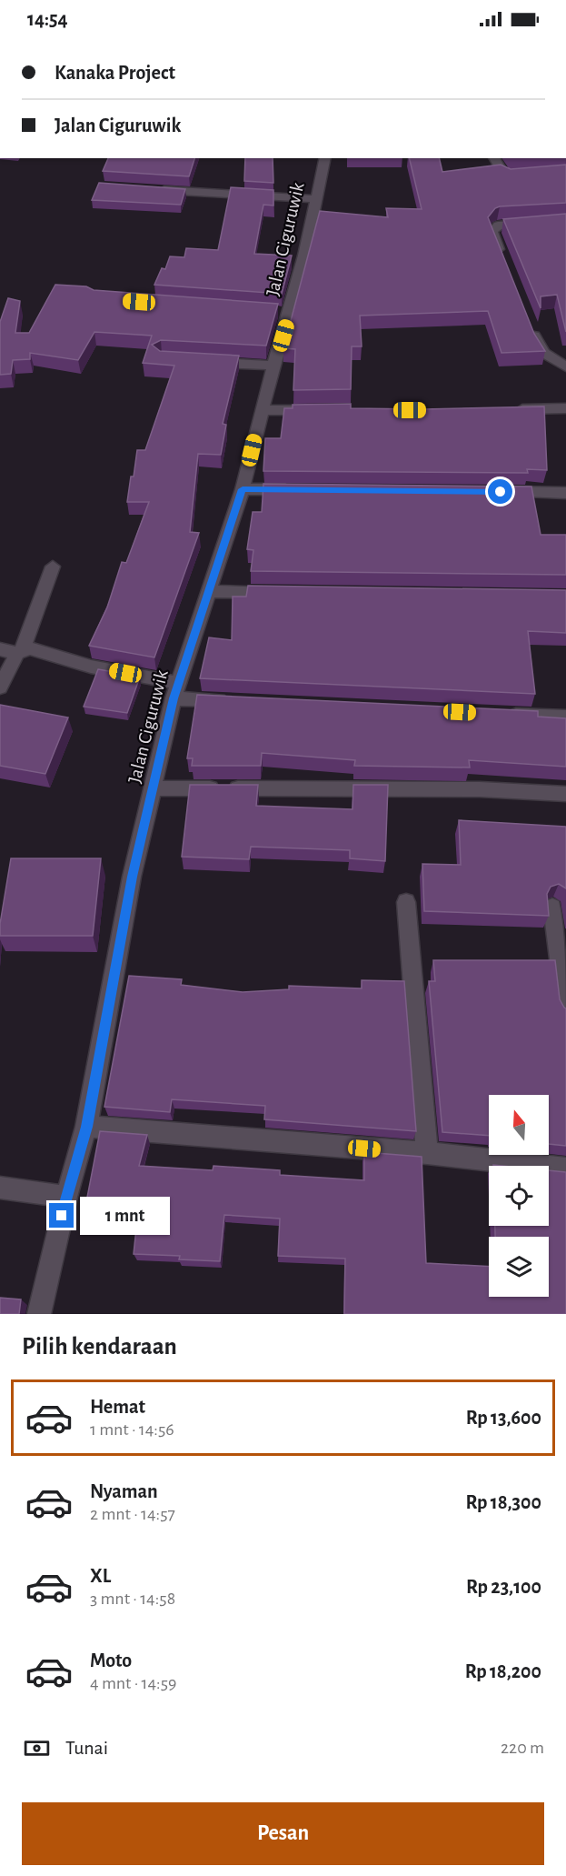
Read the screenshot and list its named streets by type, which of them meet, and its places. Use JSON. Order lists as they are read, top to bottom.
{
  "streets": {
    "street": ["Jalan Ciguruwik"]
  },
  "north": "top",
  "page": {
    "status": "14:54",
    "banner": ["Kanaka Project", "Jalan Ciguruwik"],
    "bubble": "1 mnt",
    "heading": "Pilih kendaraan",
    "list": [
      {
        "name": "Hemat",
        "note": "1 mnt · 14:56",
        "value": "Rp 13,600"
      },
      {
        "name": "Nyaman",
        "note": "2 mnt · 14:57",
        "value": "Rp 18,300"
      },
      {
        "name": "XL",
        "note": "3 mnt · 14:58",
        "value": "Rp 23,100"
      },
      {
        "name": "Moto",
        "note": "4 mnt · 14:59",
        "value": "Rp 18,200"
      }
    ],
    "pay": ["Tunai", "220 m"],
    "buttons": "Pesan"
  }
}
